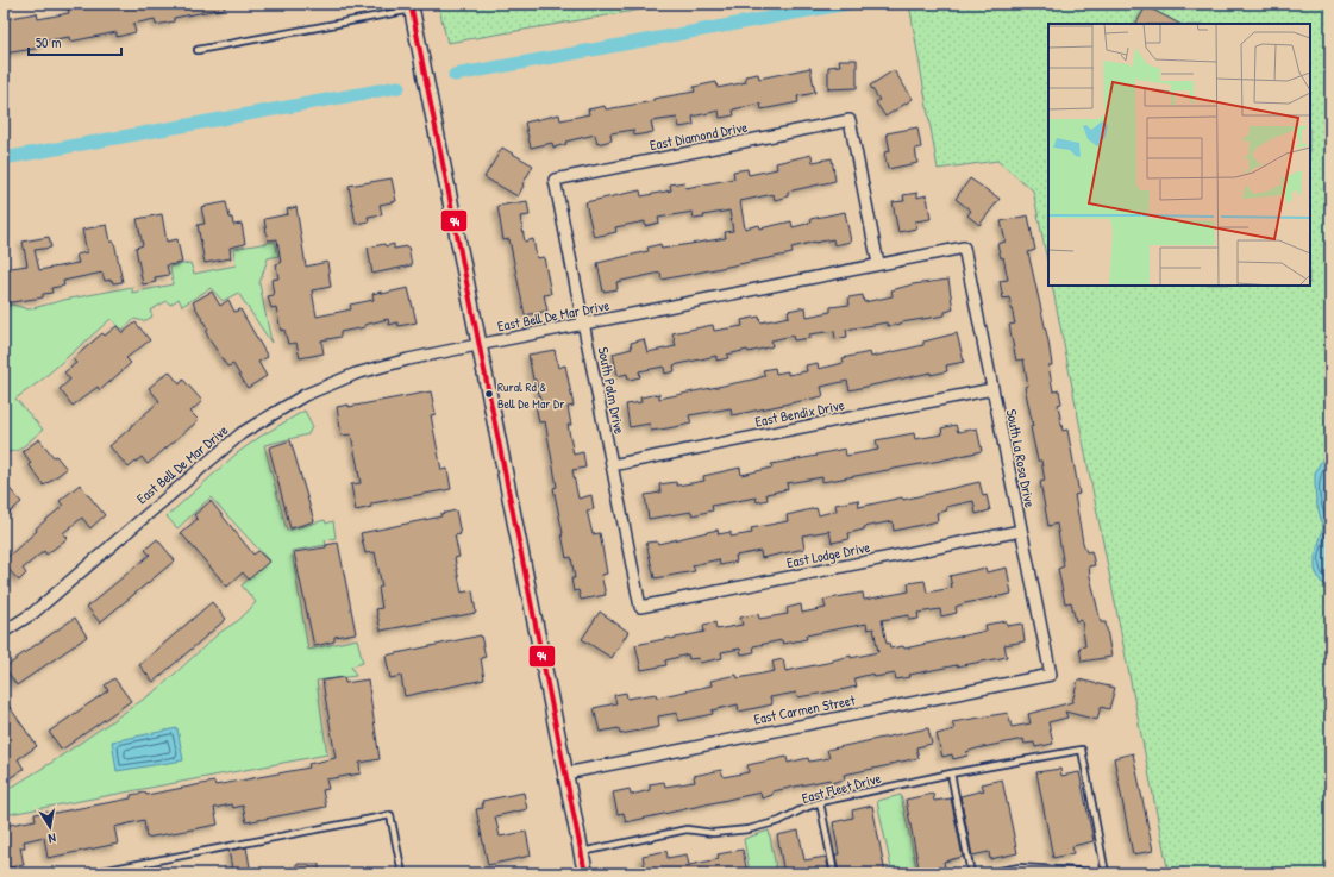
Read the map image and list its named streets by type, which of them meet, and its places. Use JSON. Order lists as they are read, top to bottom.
{
  "streets": {
    "street": [
      "East Diamond Drive",
      "East Bell De Mar Drive",
      "South Palm Drive",
      "East Bendix Drive",
      "South La Rosa Drive",
      "East Lodge Drive",
      "East Carmen Street"
    ],
    "lane": ["East Fleet Drive"]
  },
  "crossings": [
    ["East Diamond Drive", "East Bell De Mar Drive"],
    ["East Diamond Drive", "South Palm Drive"],
    ["East Bell De Mar Drive", "South Palm Drive"],
    ["East Bell De Mar Drive", "South La Rosa Drive"],
    ["South Palm Drive", "East Bendix Drive"],
    ["South Palm Drive", "East Lodge Drive"],
    ["East Bendix Drive", "South La Rosa Drive"],
    ["South La Rosa Drive", "East Lodge Drive"],
    ["South La Rosa Drive", "East Carmen Street"]
  ],
  "places": ["Rural Rd & Bell De Mar Dr"],
  "lines": ["transit line 94"],
  "scale_bar": "50 m",
  "north": "bottom"
}
